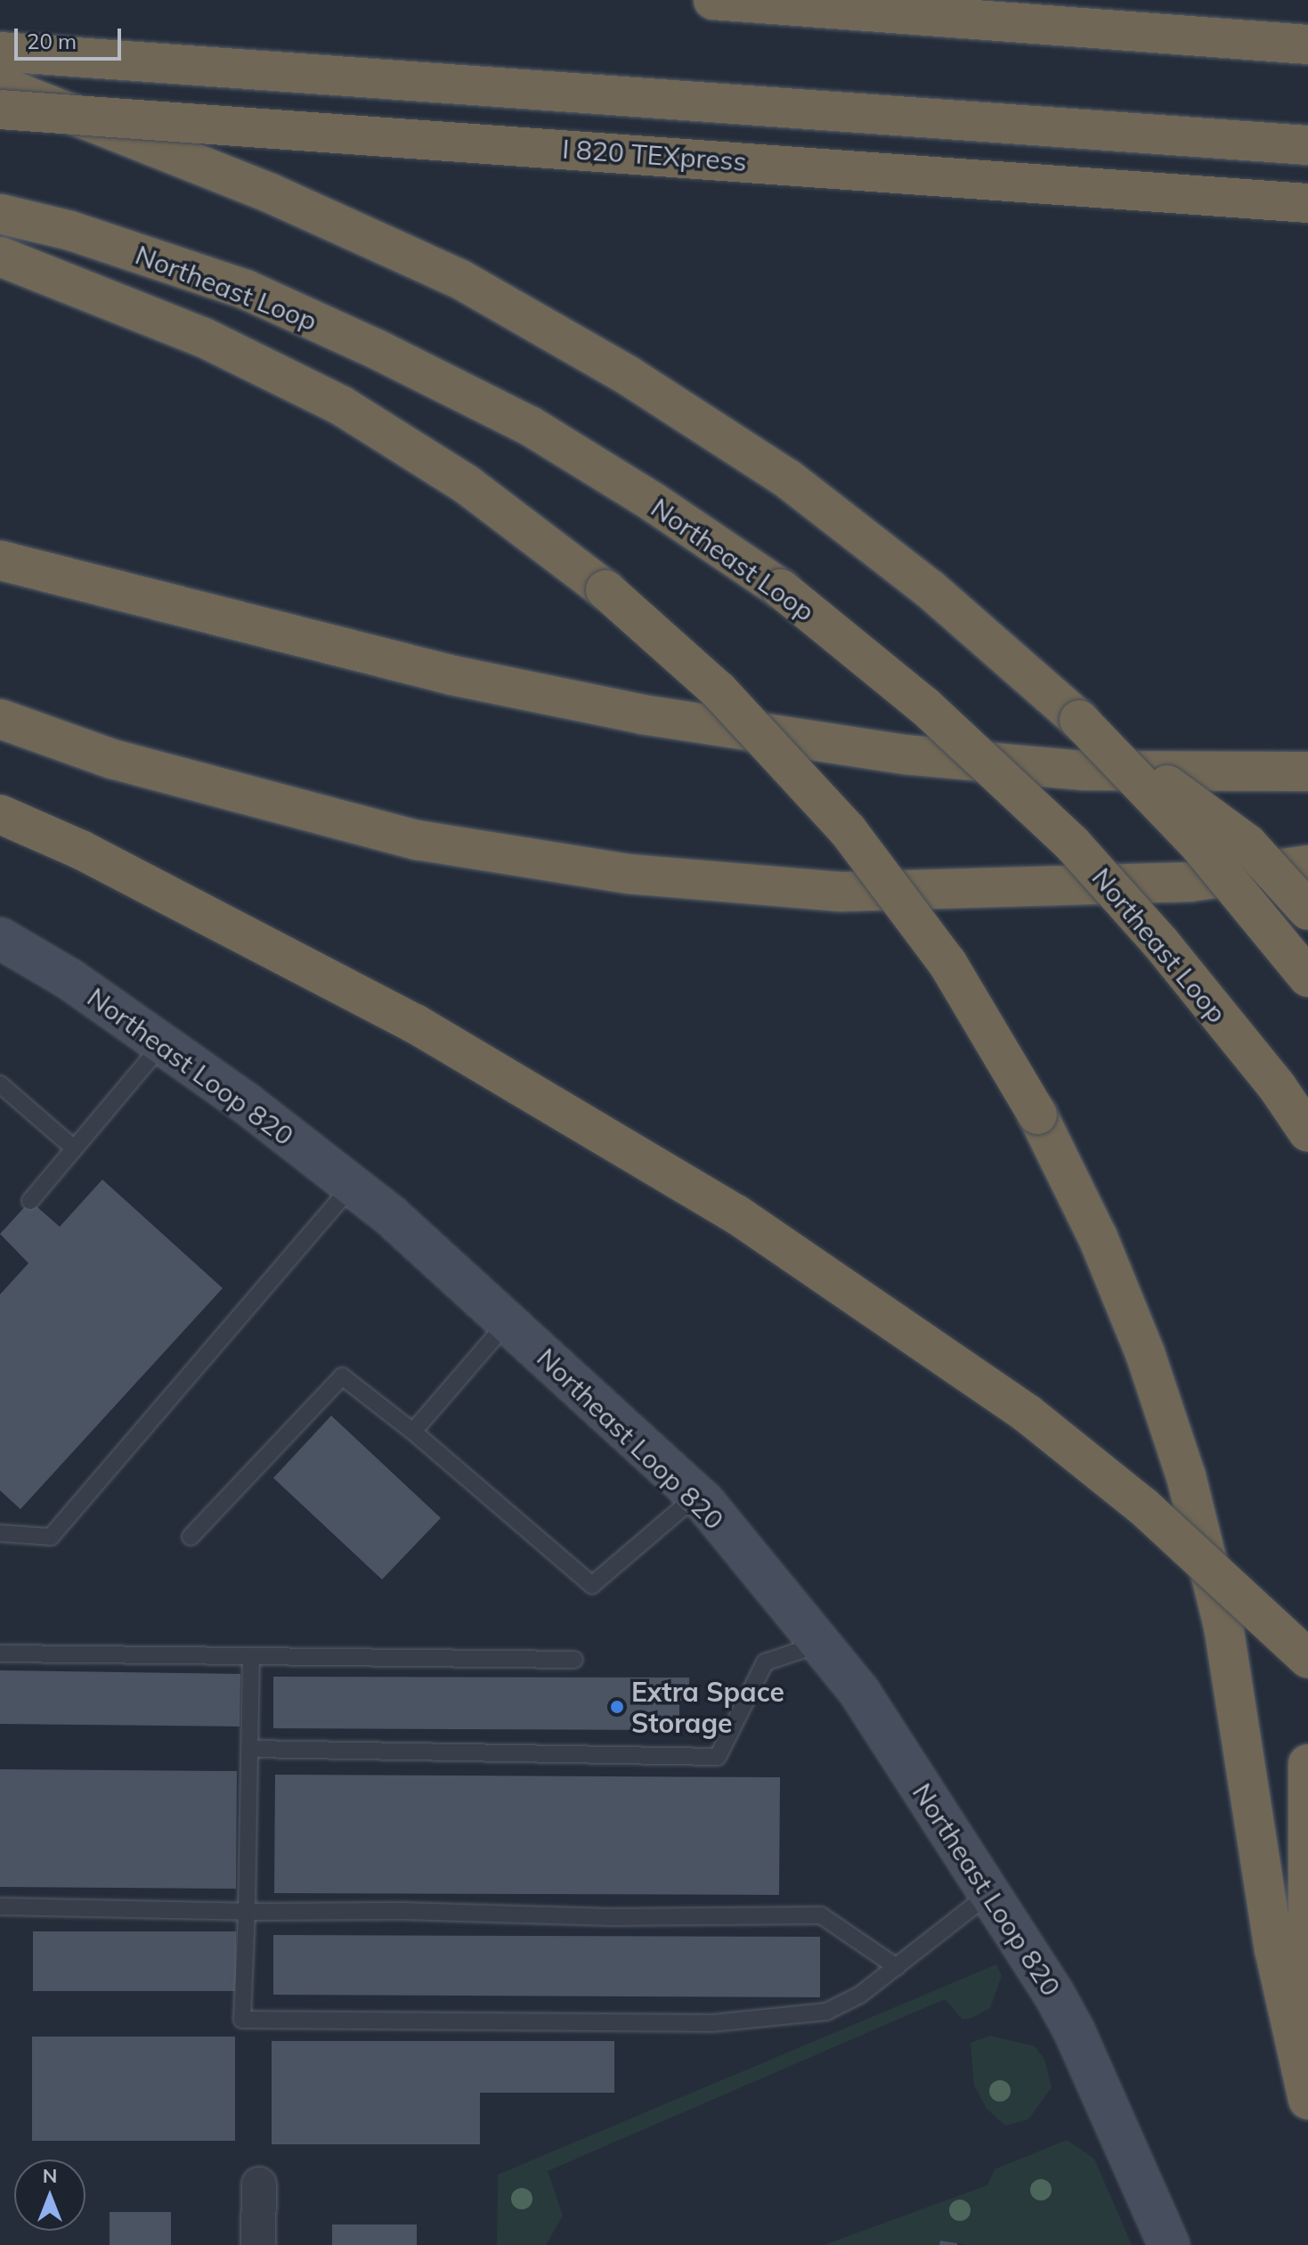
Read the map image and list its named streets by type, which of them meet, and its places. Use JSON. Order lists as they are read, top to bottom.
{
  "streets": {
    "highway": ["I 820 TEXpress", "Northeast Loop"],
    "main road": ["Northeast Loop 820"]
  },
  "places": ["Extra Space Storage"],
  "scale_bar": "20 m",
  "north": "top"
}
